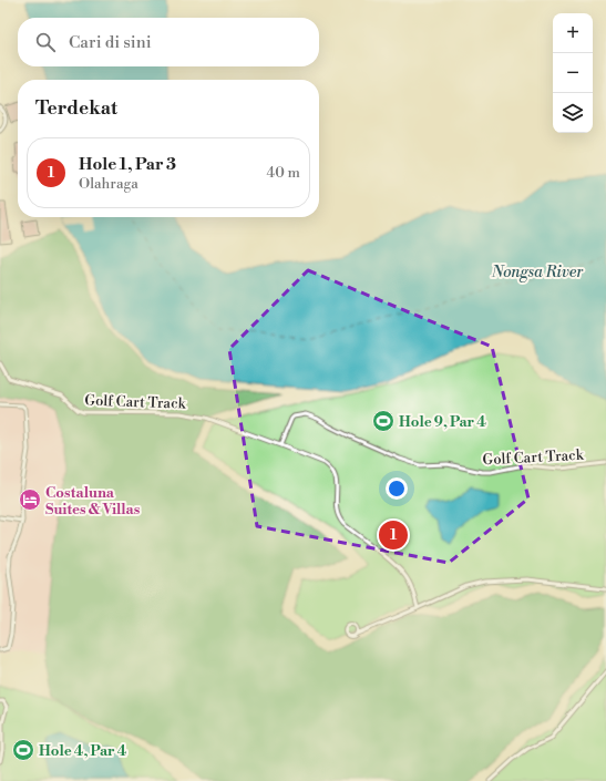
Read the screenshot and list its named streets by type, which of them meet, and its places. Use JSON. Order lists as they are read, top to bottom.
{
  "streets": {
    "lane": ["Golf Cart Track"]
  },
  "water": ["Nongsa River"],
  "places": {
    "sports": ["Hole 9, Par 4", "Hole 4, Par 4"],
    "hotel": ["Costaluna Suites & Villas"]
  },
  "page": {
    "map_buttons": ["+", "−"],
    "search": "Cari di sini",
    "heading": "Terdekat",
    "list": [
      {
        "mark": "1",
        "name": "Hole 1, Par 3",
        "note": "Olahraga",
        "value": "40 m"
      }
    ],
    "pins": "1"
  }
}
